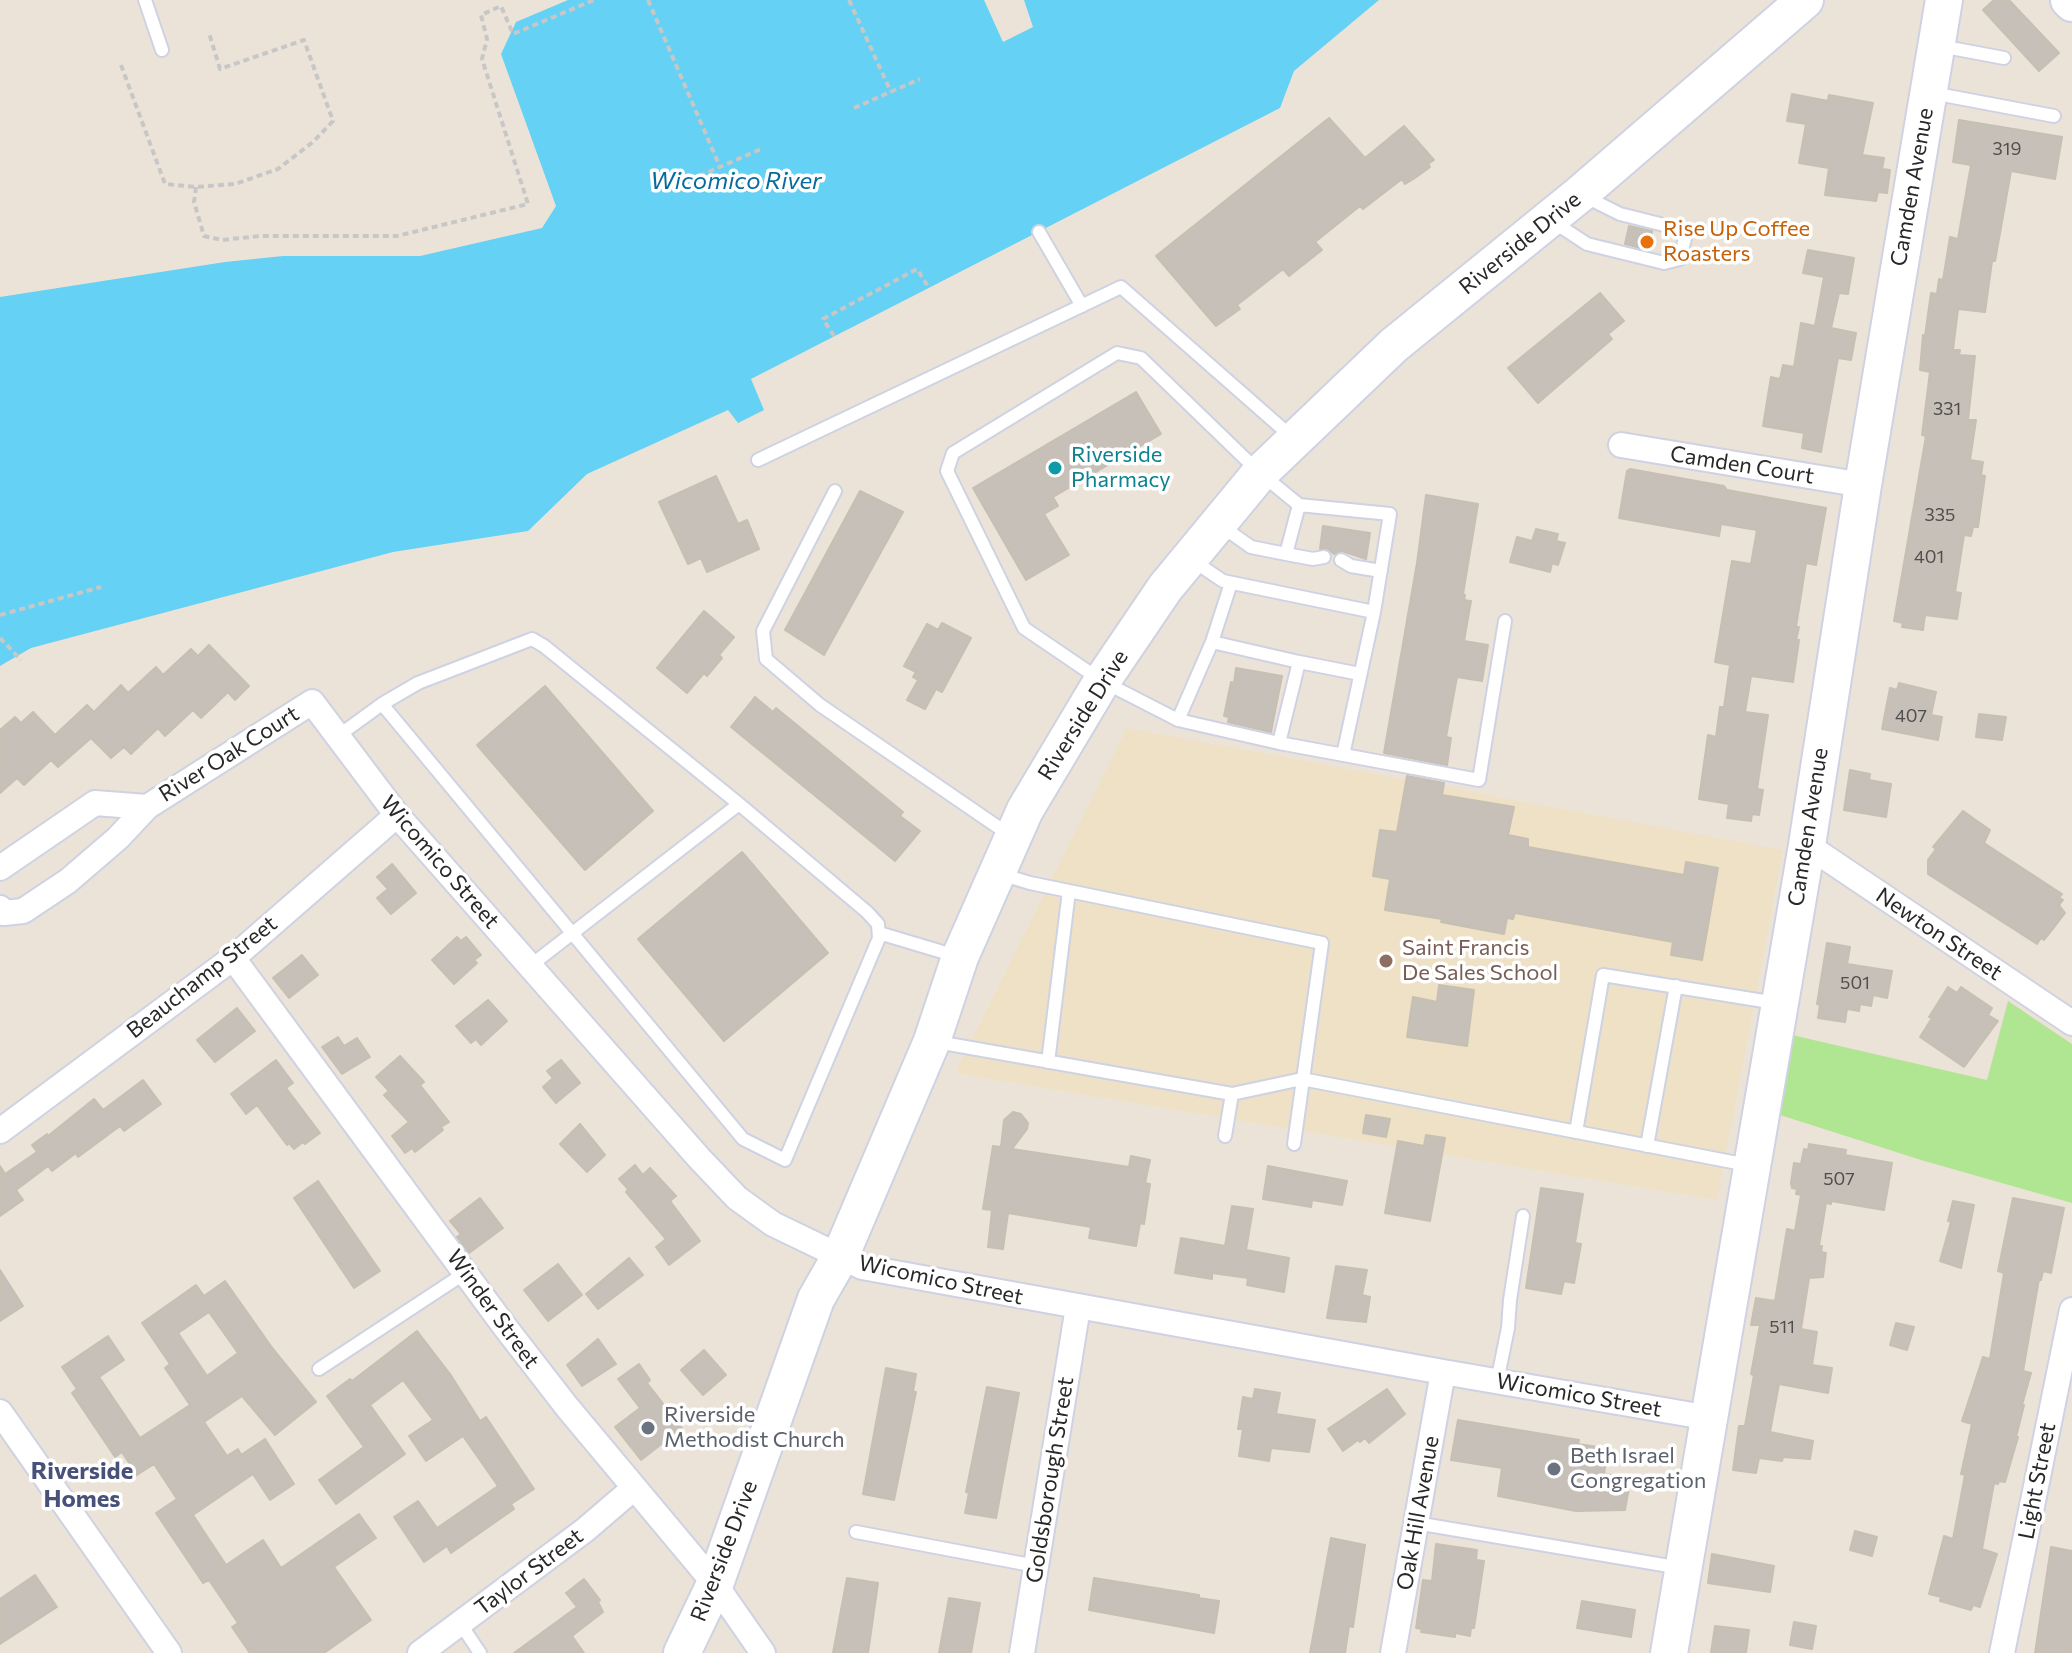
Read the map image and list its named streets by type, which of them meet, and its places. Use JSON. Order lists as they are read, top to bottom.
{
  "streets": {
    "street": [
      "Camden Avenue",
      "Riverside Drive",
      "Camden Court",
      "River Oak Court",
      "Wicomico Street",
      "Newton Street",
      "Beauchamp Street",
      "Winder Street",
      "Goldsborough Street",
      "Light Street",
      "Oak Hill Avenue",
      "Taylor Street"
    ]
  },
  "crossings": [
    ["Camden Avenue", "Camden Court"],
    ["Camden Avenue", "Wicomico Street"],
    ["Camden Avenue", "Newton Street"],
    ["Riverside Drive", "Wicomico Street"],
    ["Riverside Drive", "Winder Street"],
    ["River Oak Court", "Wicomico Street"],
    ["Wicomico Street", "Beauchamp Street"],
    ["Wicomico Street", "Goldsborough Street"],
    ["Wicomico Street", "Oak Hill Avenue"],
    ["Beauchamp Street", "Winder Street"],
    ["Winder Street", "Taylor Street"]
  ],
  "districts": ["Riverside Homes"],
  "water": ["Wicomico River"],
  "places": [
    "Rise Up Coffee Roasters",
    "Riverside Pharmacy",
    "Saint Francis De Sales School",
    "Riverside Methodist Church",
    "Beth Israel Congregation"
  ],
  "house_numbers": [
    "319",
    "331",
    "335",
    "401",
    "407",
    "501",
    "507",
    "511"
  ]
}
